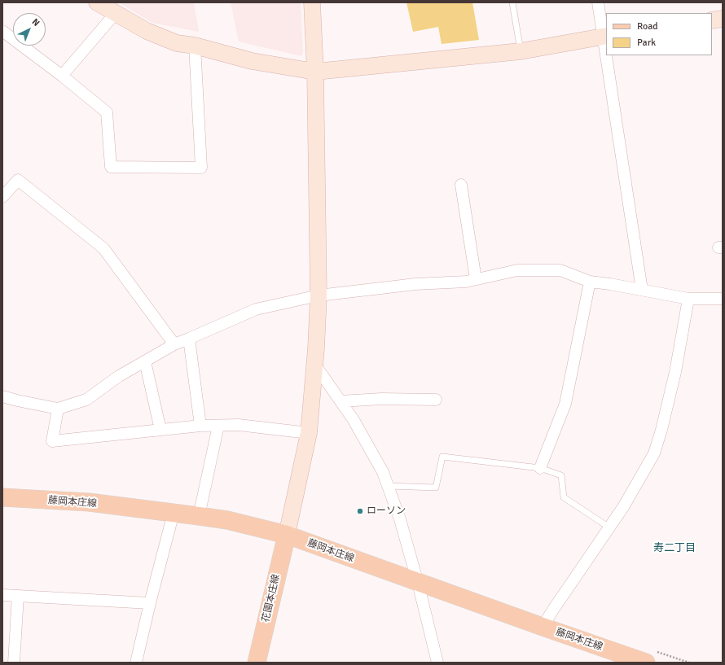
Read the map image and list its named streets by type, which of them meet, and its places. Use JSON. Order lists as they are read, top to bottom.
{
  "streets": {
    "main road": ["藤岡本庄線", "花園本庄線"]
  },
  "crossings": [
    ["藤岡本庄線", "花園本庄線"]
  ],
  "districts": ["寿二丁目"],
  "places": ["ローソン"],
  "legend": ["Road", "Park"],
  "north": "top right"
}
